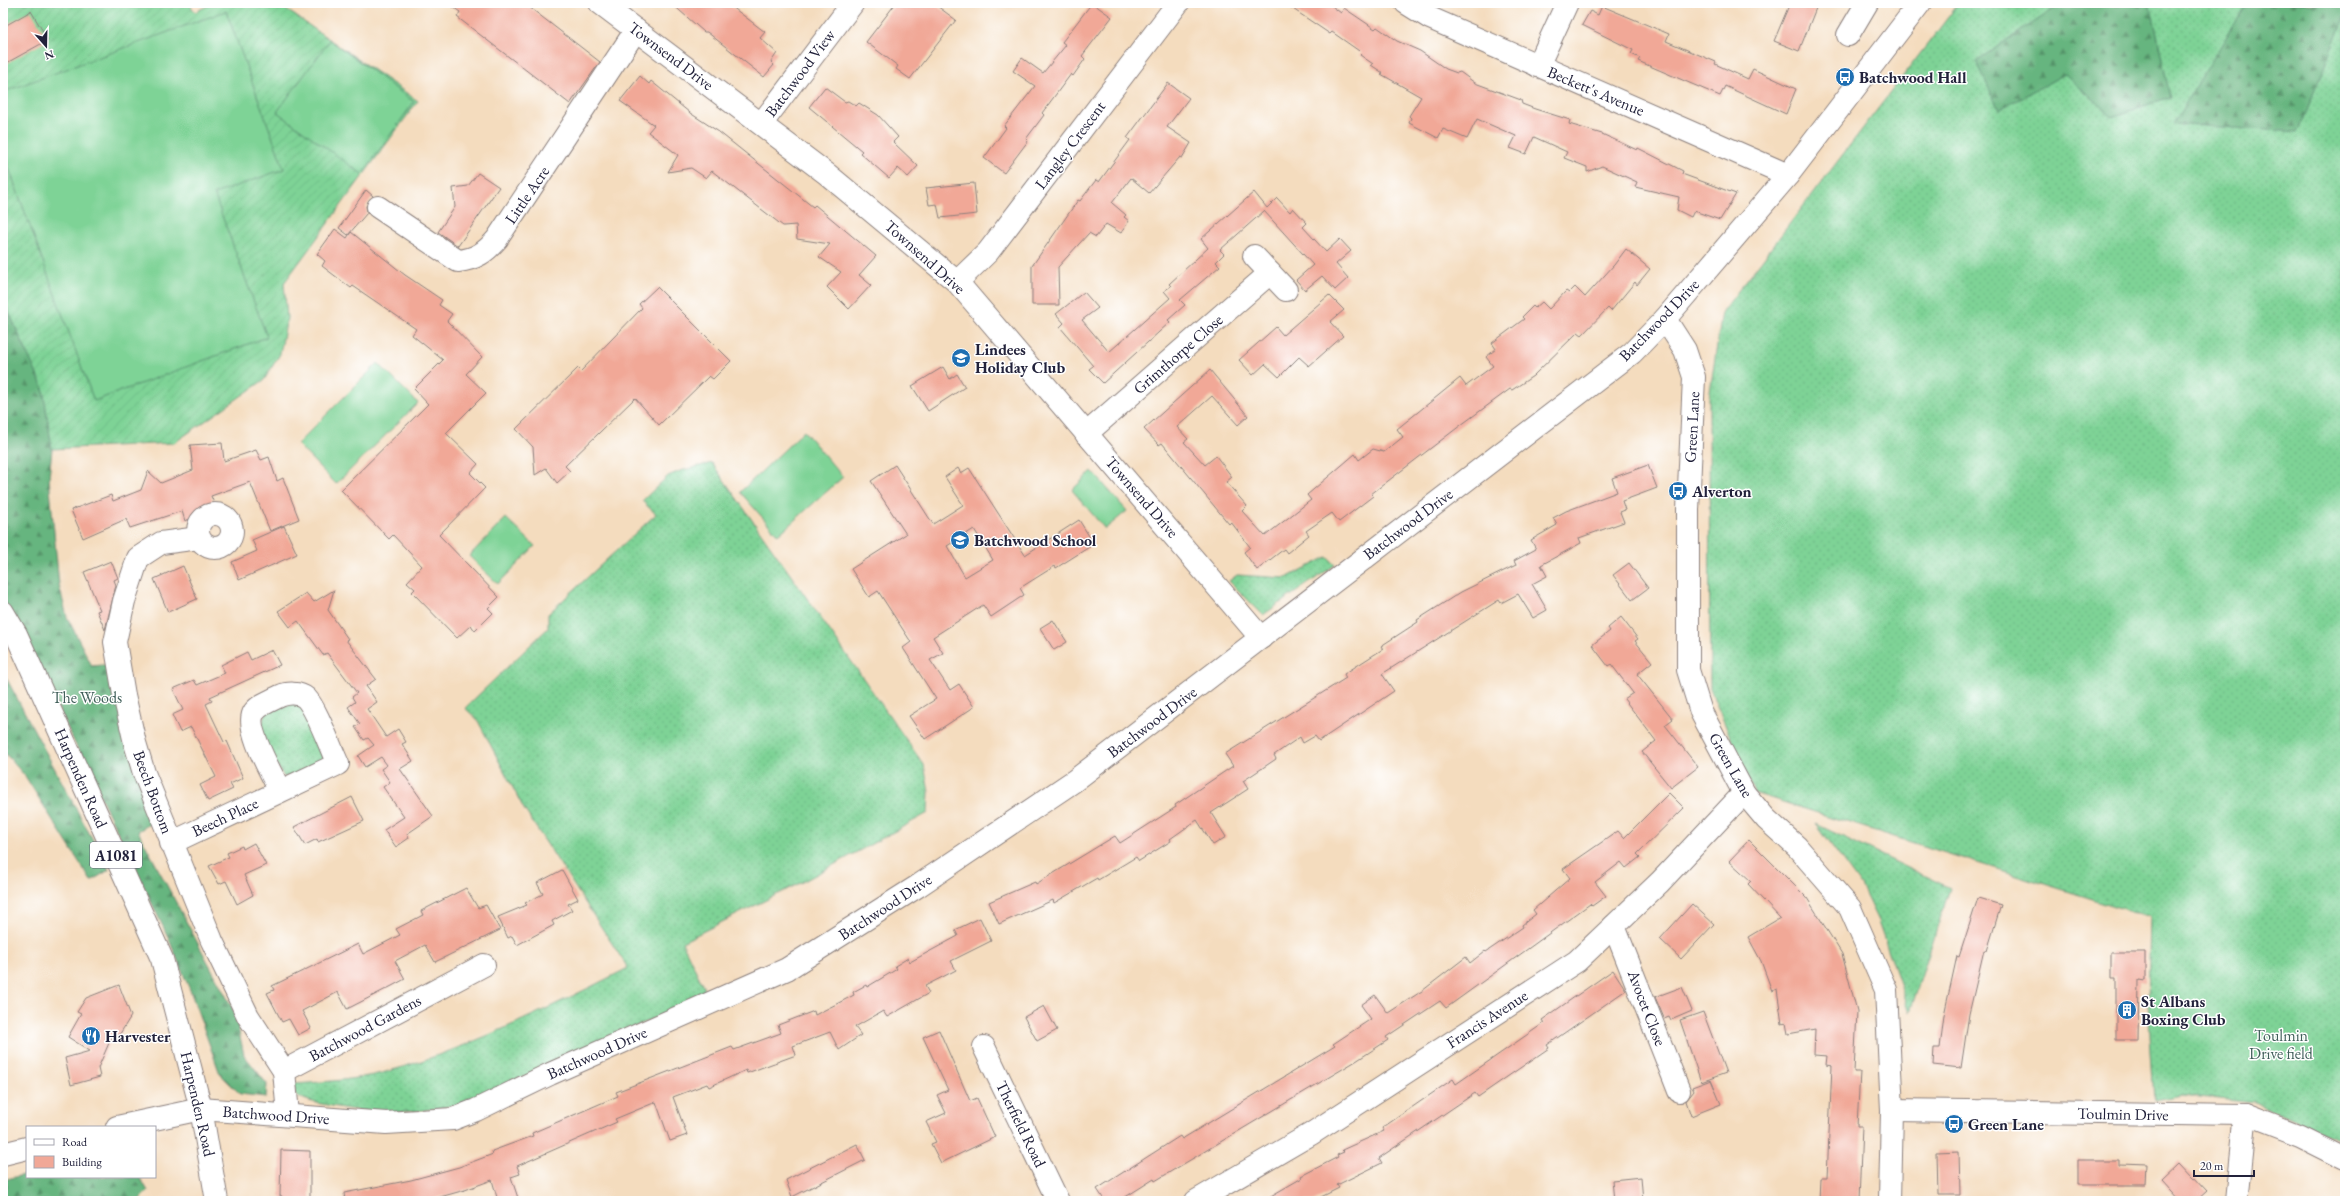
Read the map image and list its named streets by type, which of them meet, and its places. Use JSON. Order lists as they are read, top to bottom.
{
  "streets": {
    "street": [
      "Townsend Drive",
      "Batchwood View",
      "Beckett's Avenue",
      "Langley Crescent",
      "Little Acre",
      "Batchwood Drive",
      "Grimthorpe Close",
      "Green Lane",
      "Harpenden Road",
      "Beech Bottom",
      "Beech Place",
      "A1081",
      "Avocet Close",
      "Francis Avenue",
      "Batchwood Gardens",
      "Toulmin Drive",
      "Therfield Road"
    ]
  },
  "crossings": [
    ["Townsend Drive", "Batchwood View"],
    ["Townsend Drive", "Langley Crescent"],
    ["Townsend Drive", "Little Acre"],
    ["Townsend Drive", "Batchwood Drive"],
    ["Townsend Drive", "Grimthorpe Close"],
    ["Beckett's Avenue", "Batchwood Drive"],
    ["Batchwood Drive", "Green Lane"],
    ["Batchwood Drive", "Harpenden Road"],
    ["Green Lane", "Francis Avenue"],
    ["Green Lane", "Toulmin Drive"],
    ["Beech Bottom", "Beech Place"],
    ["Beech Bottom", "Batchwood Gardens"],
    ["Avocet Close", "Francis Avenue"]
  ],
  "parks": ["The Woods", "Toulmin Drive field"],
  "places": {
    "bus stop": ["Batchwood Hall", "Alverton", "Green Lane"],
    "school or university": ["Lindees Holiday Club", "Batchwood School"],
    "building": ["St Albans Boxing Club"],
    "restaurant": ["Harvester"]
  },
  "legend": ["Road", "Building"],
  "scale_bar": "20 m",
  "north": "bottom"
}
